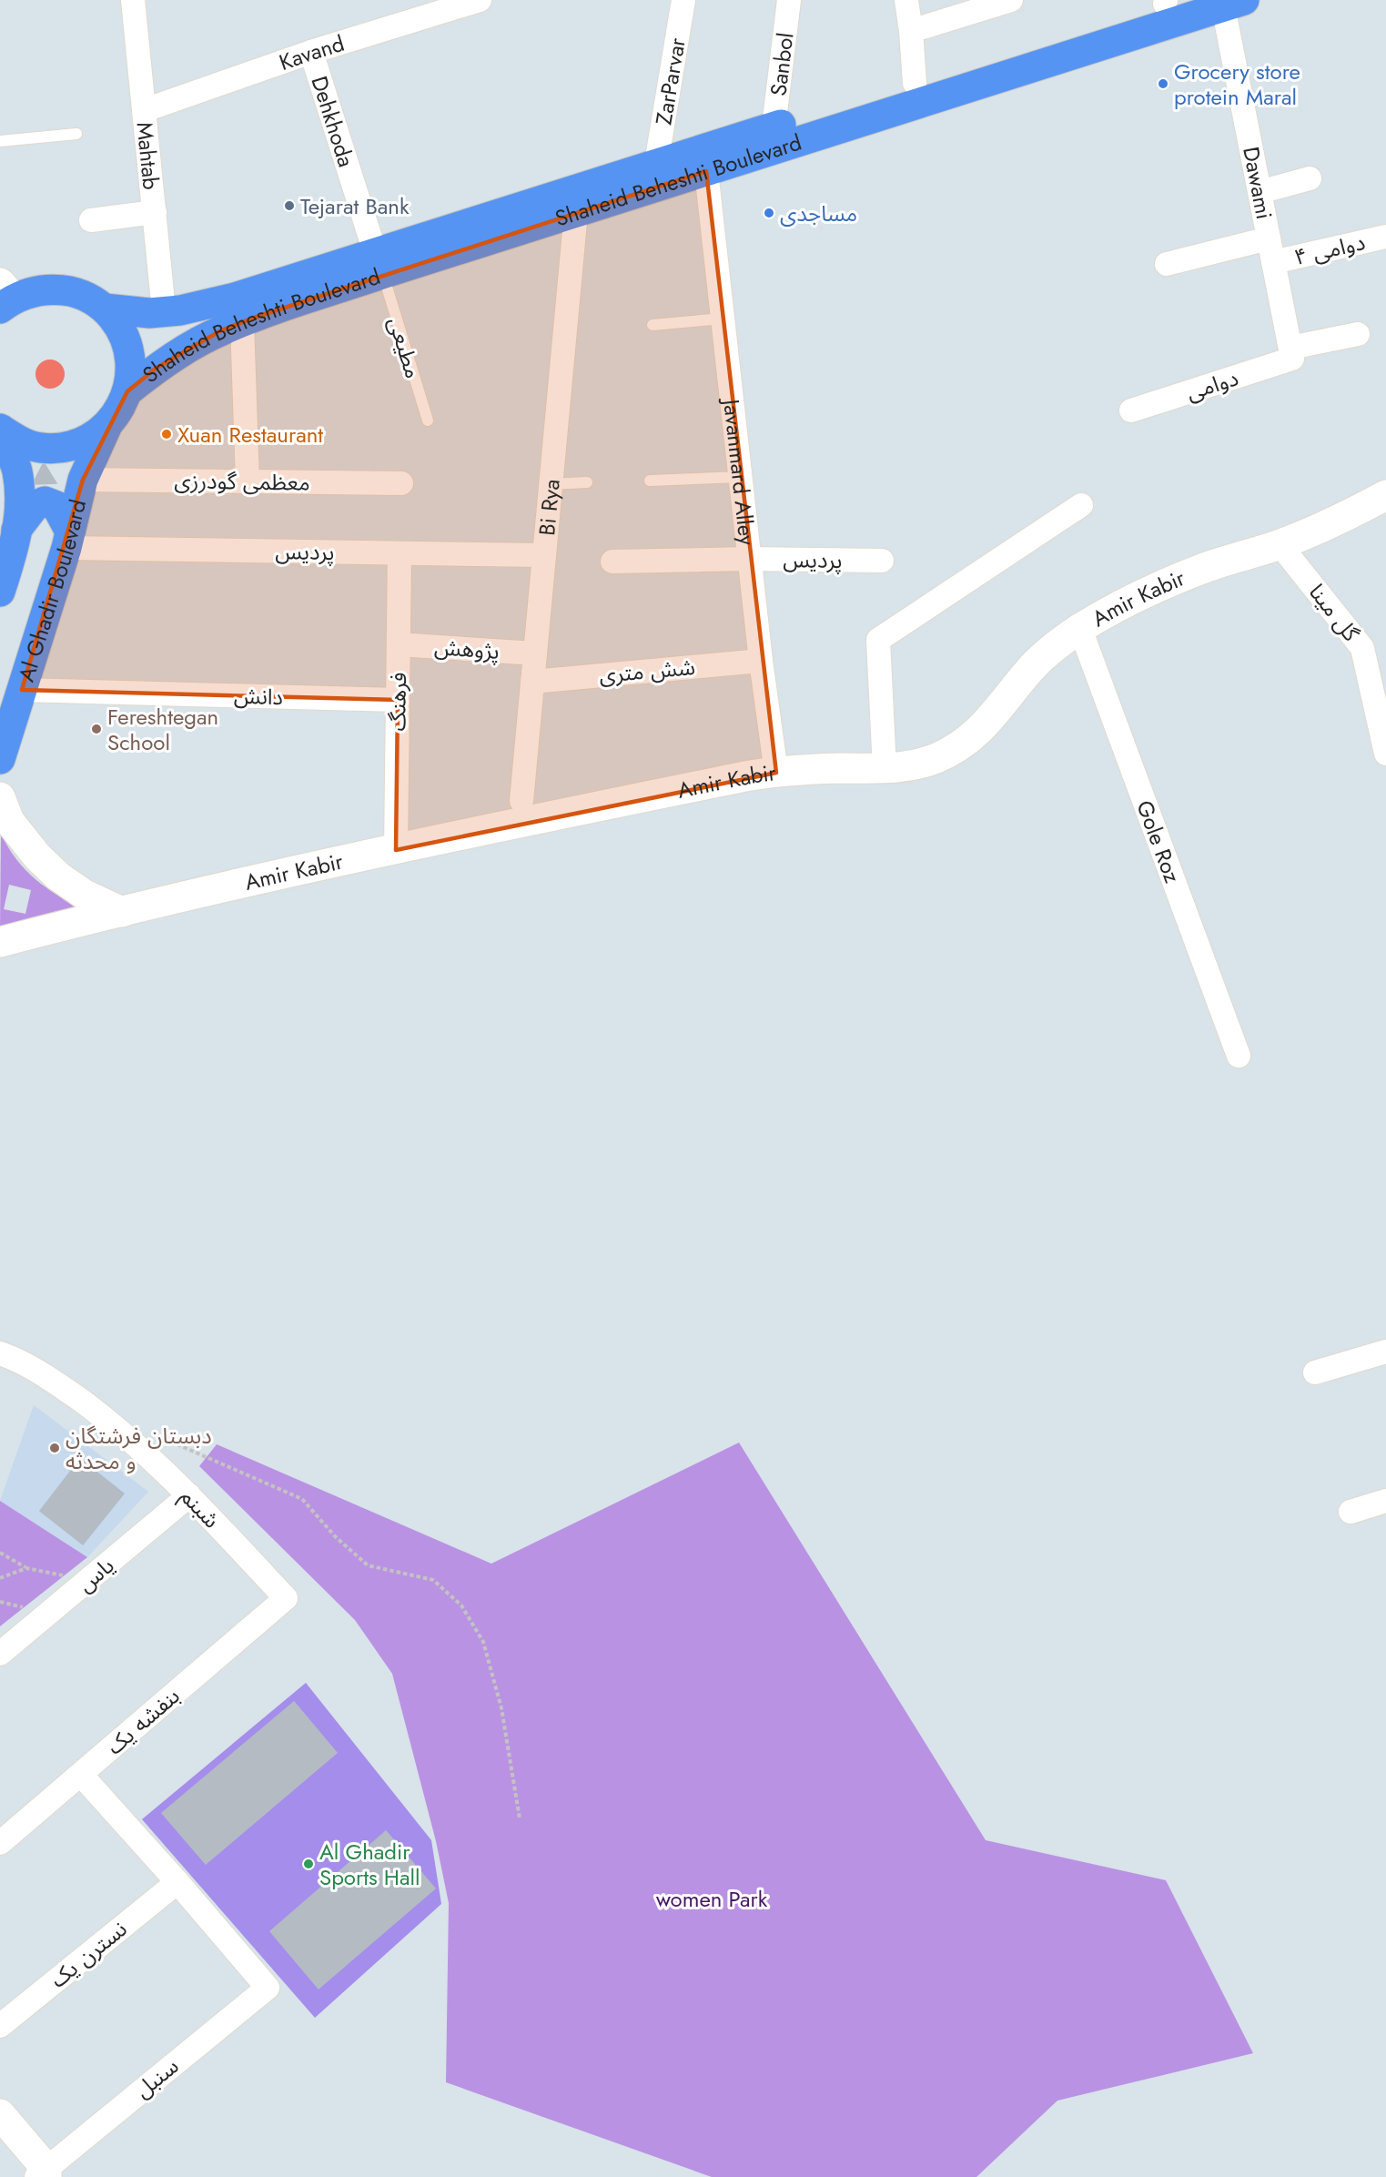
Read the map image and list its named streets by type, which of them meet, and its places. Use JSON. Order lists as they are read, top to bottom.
{
  "streets": {
    "main road": ["Shaheid Beheshti Boulevard", "Al Ghadir Boulevard"],
    "street": [
      "Kavand",
      "Sanbol",
      "ZarParvar",
      "Dehkhoda",
      "Mahtab",
      "Dawami",
      "دوامی ۴",
      "دوامی",
      "Javanmard Alley",
      "معظمی گودرزی",
      "Bi Rya",
      "پردیس",
      "Amir Kabir",
      "گل مینا",
      "پژوهش",
      "شش متری",
      "دانش",
      "فرهنگ",
      "Gole Roz",
      "شبنم",
      "یاس",
      "بنفشه یک",
      "نسترن یک",
      "سنبل"
    ],
    "lane": ["مطیعی"]
  },
  "crossings": [
    ["Kavand", "Dehkhoda"],
    ["Kavand", "Mahtab"],
    ["Sanbol", "Shaheid Beheshti Boulevard"],
    ["ZarParvar", "Shaheid Beheshti Boulevard"],
    ["Dehkhoda", "Shaheid Beheshti Boulevard"],
    ["Dehkhoda", "مطیعی"],
    ["Mahtab", "Shaheid Beheshti Boulevard"],
    ["Shaheid Beheshti Boulevard", "Dawami"],
    ["Shaheid Beheshti Boulevard", "مطیعی"],
    ["Shaheid Beheshti Boulevard", "Javanmard Alley"],
    ["Shaheid Beheshti Boulevard", "Bi Rya"],
    ["Dawami", "دوامی ۴"],
    ["Dawami", "دوامی"],
    ["Javanmard Alley", "پردیس"],
    ["Javanmard Alley", "Amir Kabir"],
    ["Javanmard Alley", "شش متری"],
    ["معظمی گودرزی", "Al Ghadir Boulevard"],
    ["Bi Rya", "پردیس"],
    ["Bi Rya", "پژوهش"],
    ["Bi Rya", "شش متری"],
    ["پردیس", "Al Ghadir Boulevard"],
    ["پردیس", "فرهنگ"],
    ["Al Ghadir Boulevard", "دانش"],
    ["Amir Kabir", "گل مینا"],
    ["Amir Kabir", "فرهنگ"],
    ["Amir Kabir", "Gole Roz"],
    ["پژوهش", "فرهنگ"],
    ["دانش", "فرهنگ"],
    ["شبنم", "یاس"],
    ["شبنم", "بنفشه یک"],
    ["نسترن یک", "سنبل"]
  ],
  "parks": ["women Park"],
  "places": [
    "Grocery store protein Maral",
    "Tejarat Bank",
    "مساجدی",
    "Xuan Restaurant",
    "Fereshtegan School",
    "دبستان فرشتگان و محدثه",
    "Al Ghadir Sports Hall"
  ]
}
